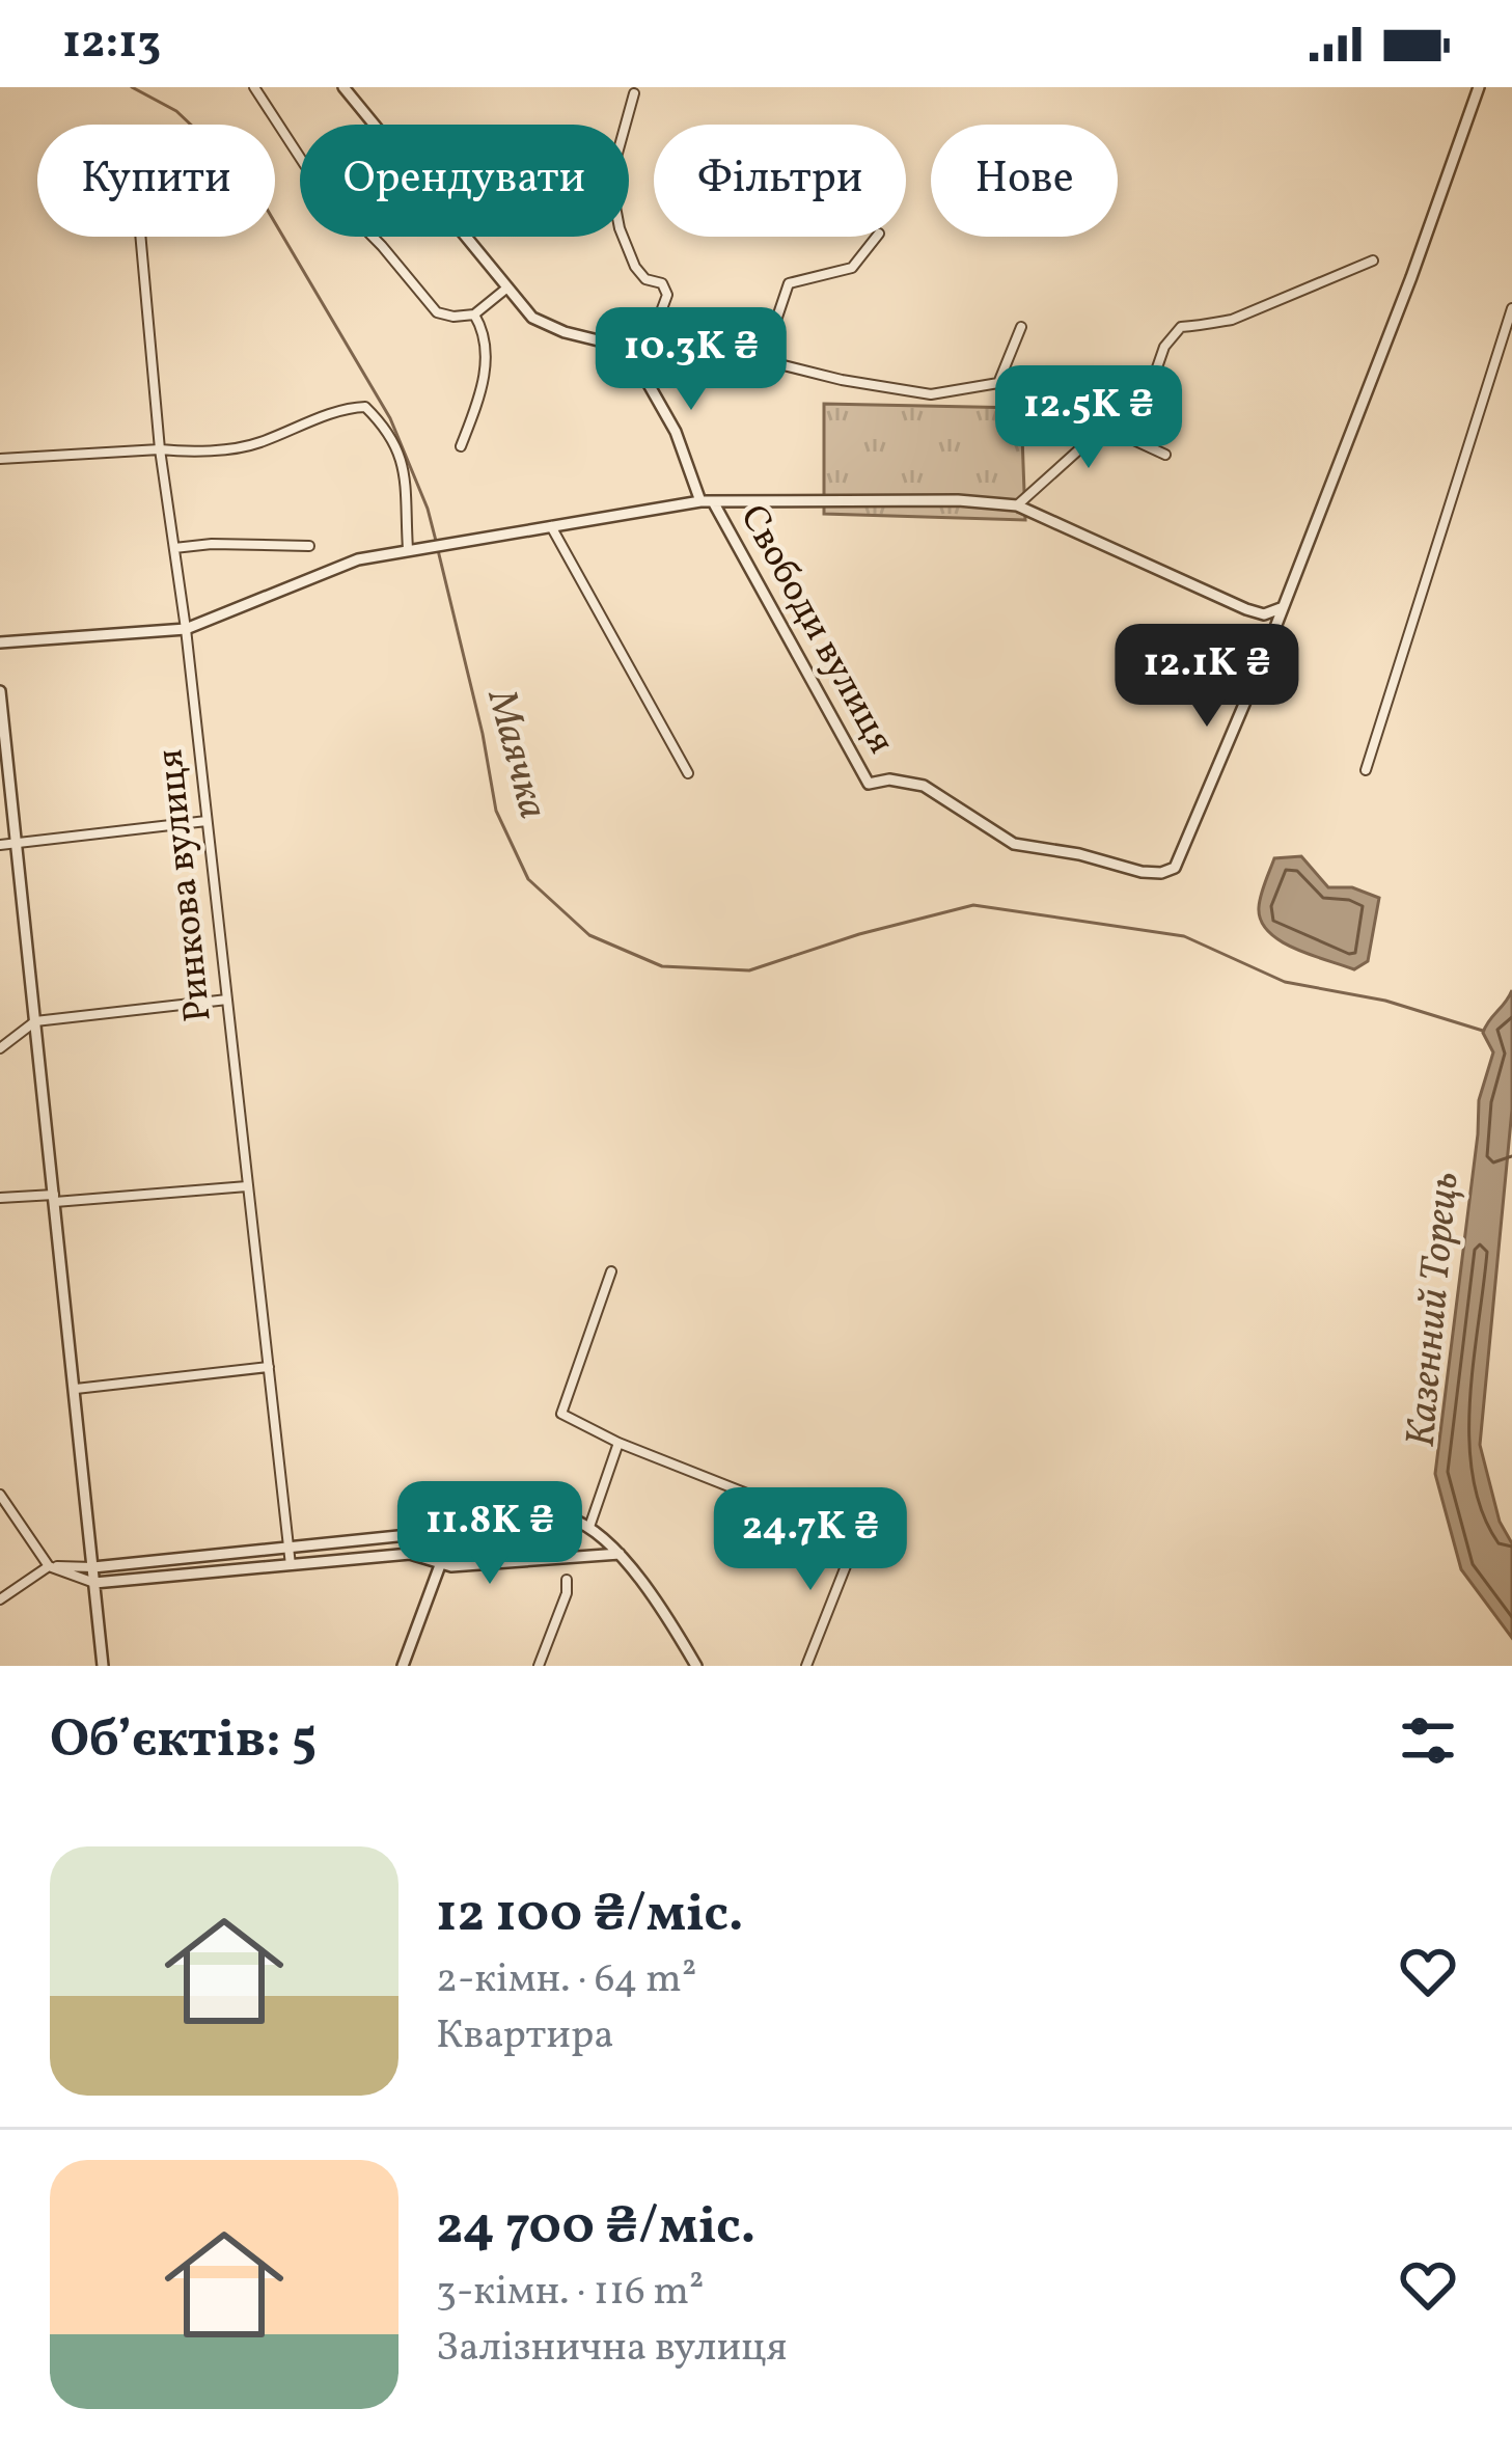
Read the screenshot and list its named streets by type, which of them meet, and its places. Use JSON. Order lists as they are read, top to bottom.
{
  "streets": {
    "street": ["Свободи вулиця", "Ринкова вулиця"]
  },
  "water": ["Маячка", "Казенний Торець"],
  "page": {
    "status": "12:13",
    "chip": [
      "Купити",
      "Орендувати",
      "Фільтри",
      "Нове"
    ],
    "price": [
      "10.3K ₴",
      "12.5K ₴",
      "12.1K ₴",
      "11.8K ₴",
      "24.7K ₴"
    ],
    "heading": "Об’єктів: 5",
    "list": [
      {
        "name": "12 100 ₴/міс.",
        "note": "2-кімн. · 64 m² · Квартира"
      },
      {
        "name": "24 700 ₴/міс.",
        "note": "3-кімн. · 116 m² · Залізнична вулиця"
      }
    ]
  }
}
